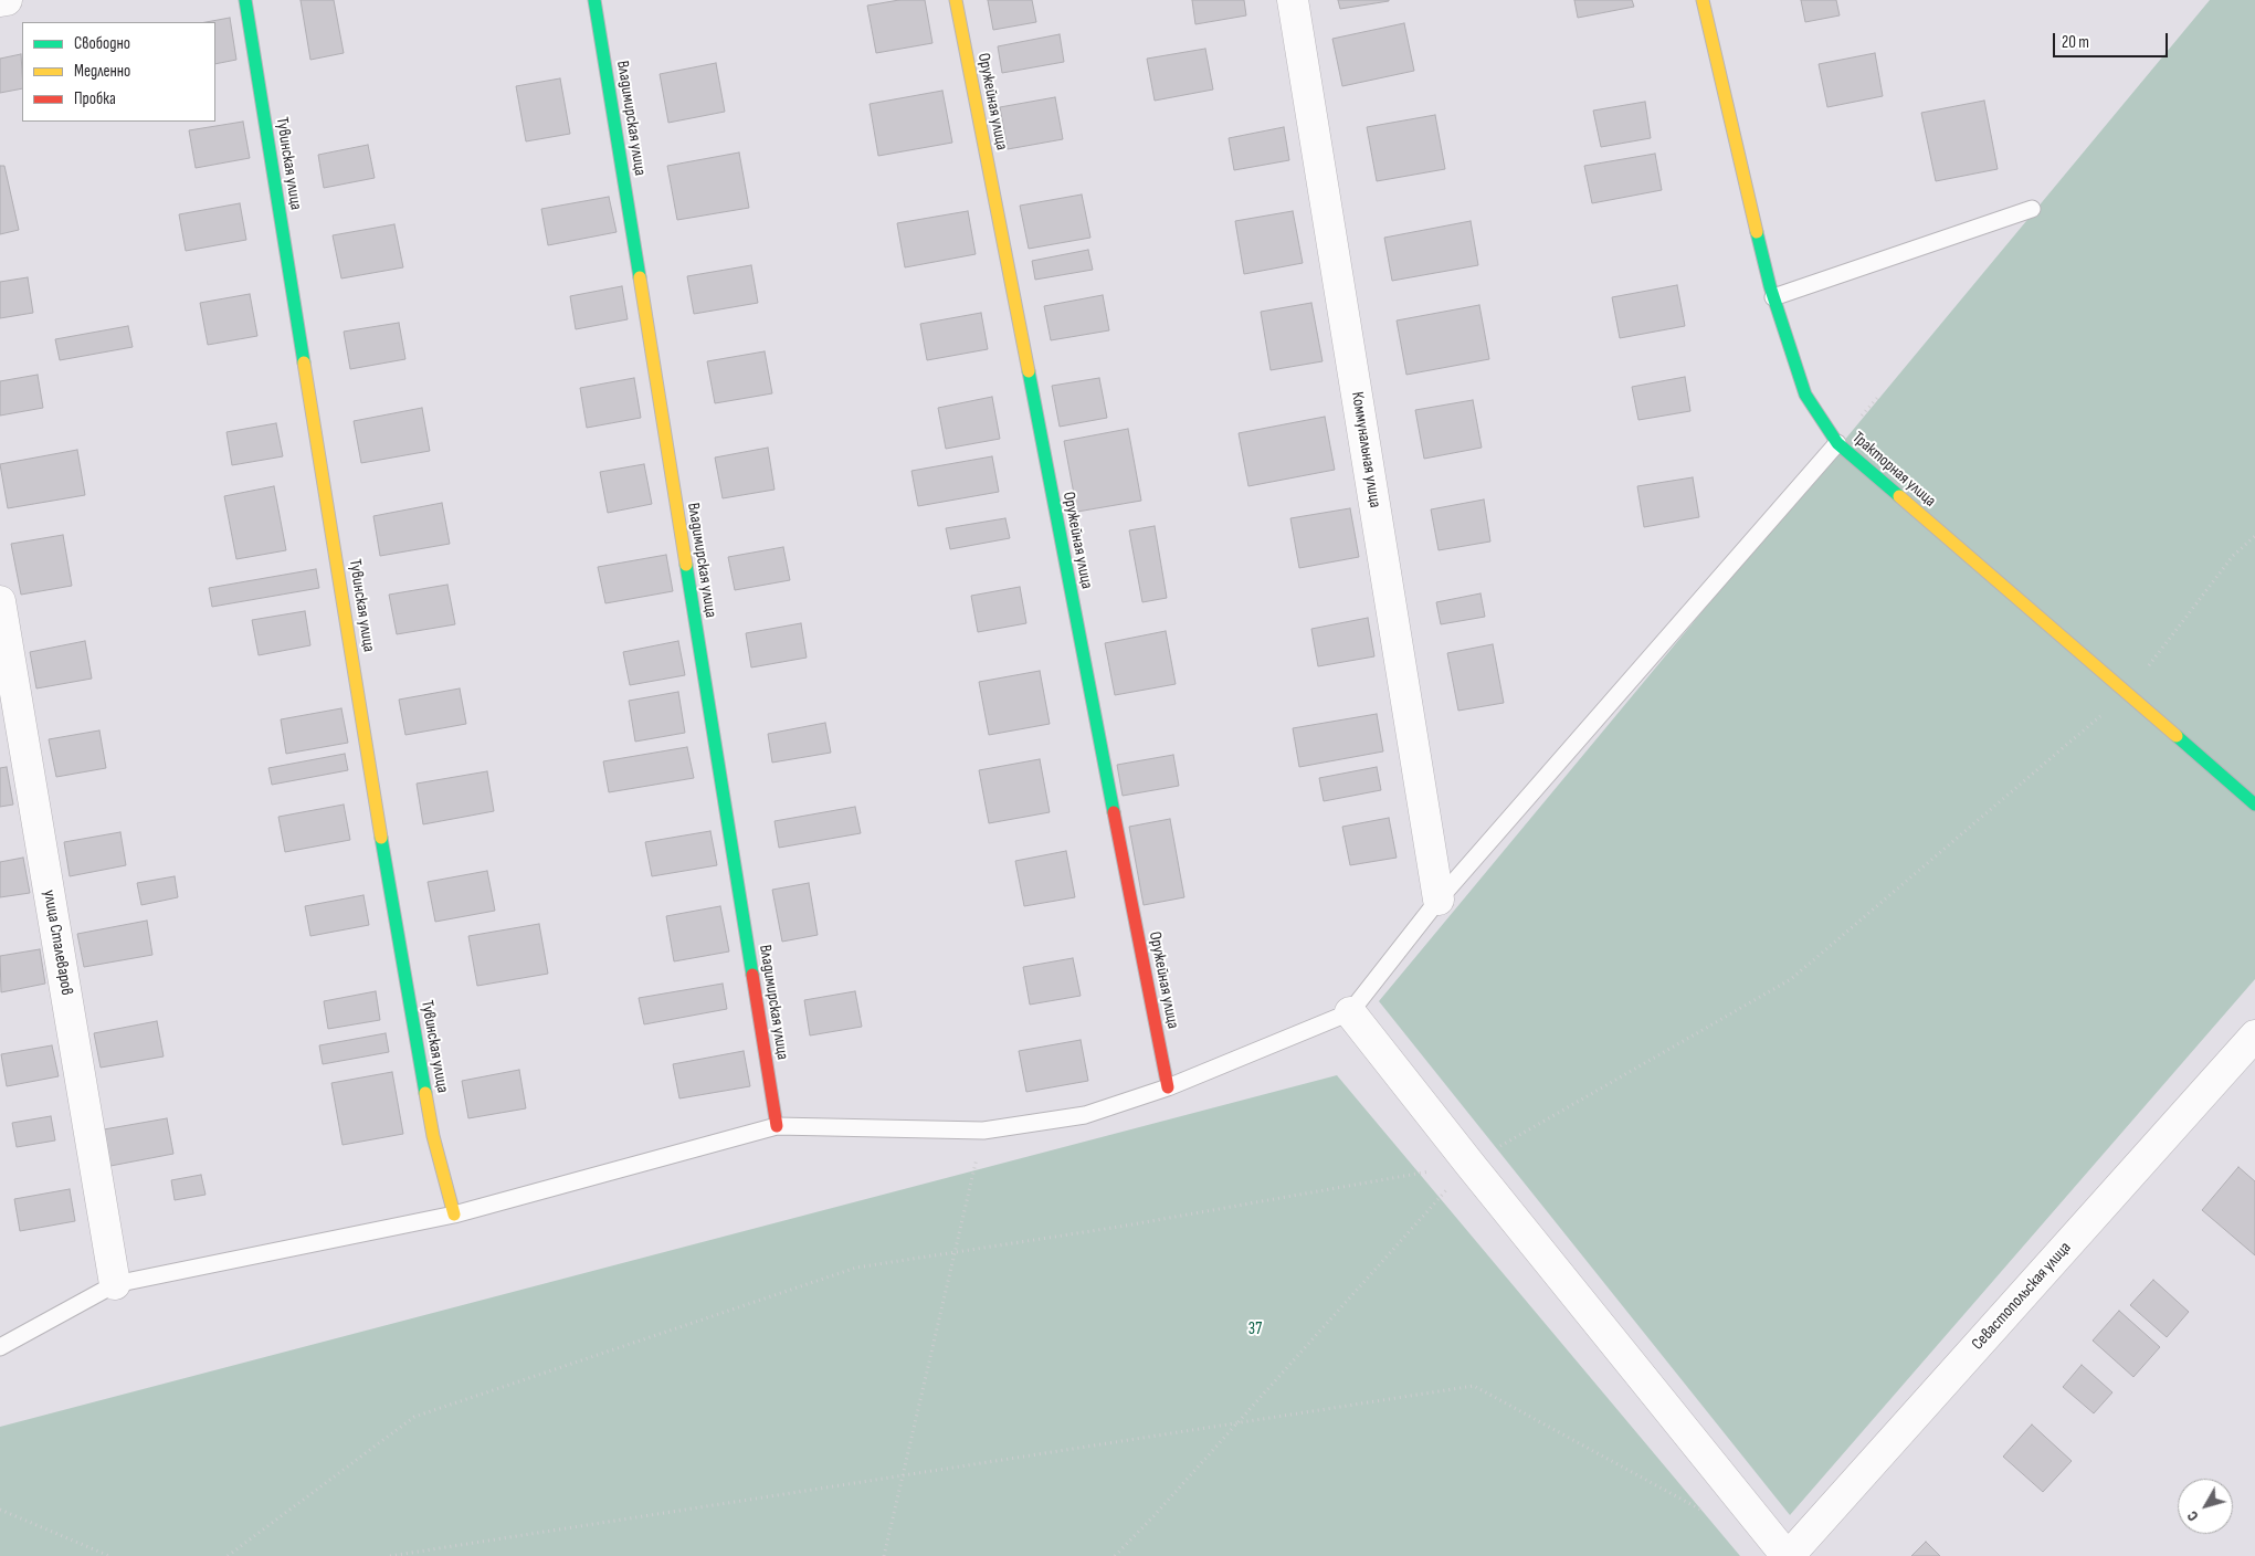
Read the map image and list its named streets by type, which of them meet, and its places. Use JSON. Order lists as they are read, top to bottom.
{
  "streets": {
    "street": [
      "Оружейная улица",
      "Владимирская улица",
      "Тувинская улица",
      "Коммунальная улица",
      "Тракторная улица",
      "улица Сталеваров",
      "Севастопольская улица"
    ]
  },
  "parks": ["37"],
  "legend": ["Свободно", "Медленно", "Пробка"],
  "scale_bar": "20 m",
  "north": "bottom left"
}
